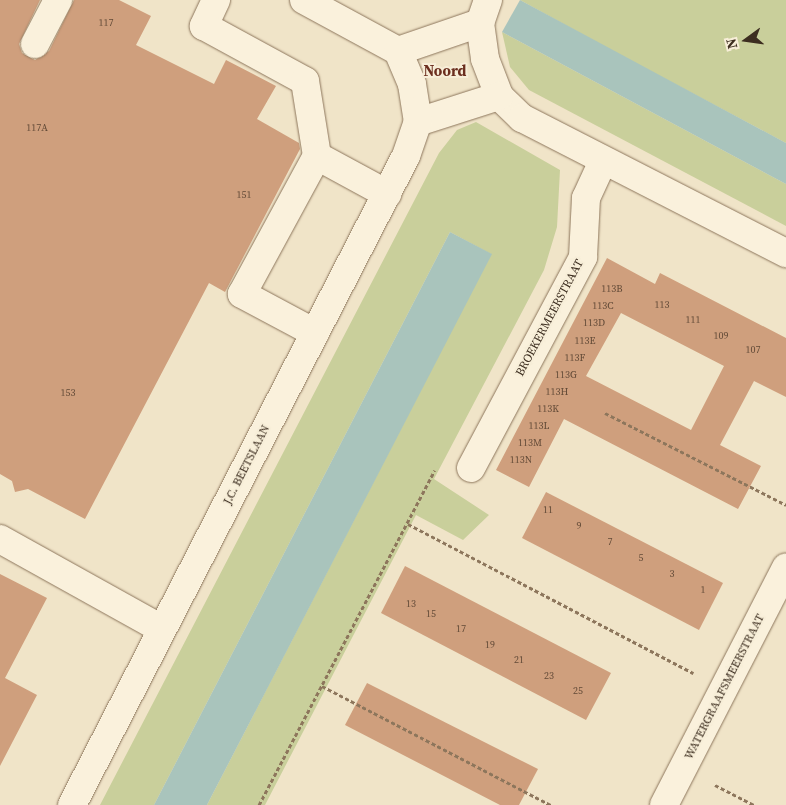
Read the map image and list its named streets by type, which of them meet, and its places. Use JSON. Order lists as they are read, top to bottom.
{
  "streets": {
    "street": ["BROEKERMEERSTRAAT", "J.C. BEETSLAAN", "WATERGRAAFSMEERSTRAAT"]
  },
  "districts": ["Noord"],
  "house_numbers": [
    "117",
    "117A",
    "151",
    "113B",
    "113",
    "113C",
    "111",
    "113D",
    "109",
    "113E",
    "107",
    "113F",
    "113G",
    "113H",
    "153",
    "113K",
    "113L",
    "113M",
    "113N",
    "11",
    "9",
    "7",
    "5",
    "3",
    "1",
    "13",
    "15",
    "17",
    "19",
    "21",
    "23",
    "25"
  ],
  "north": "left"
}
